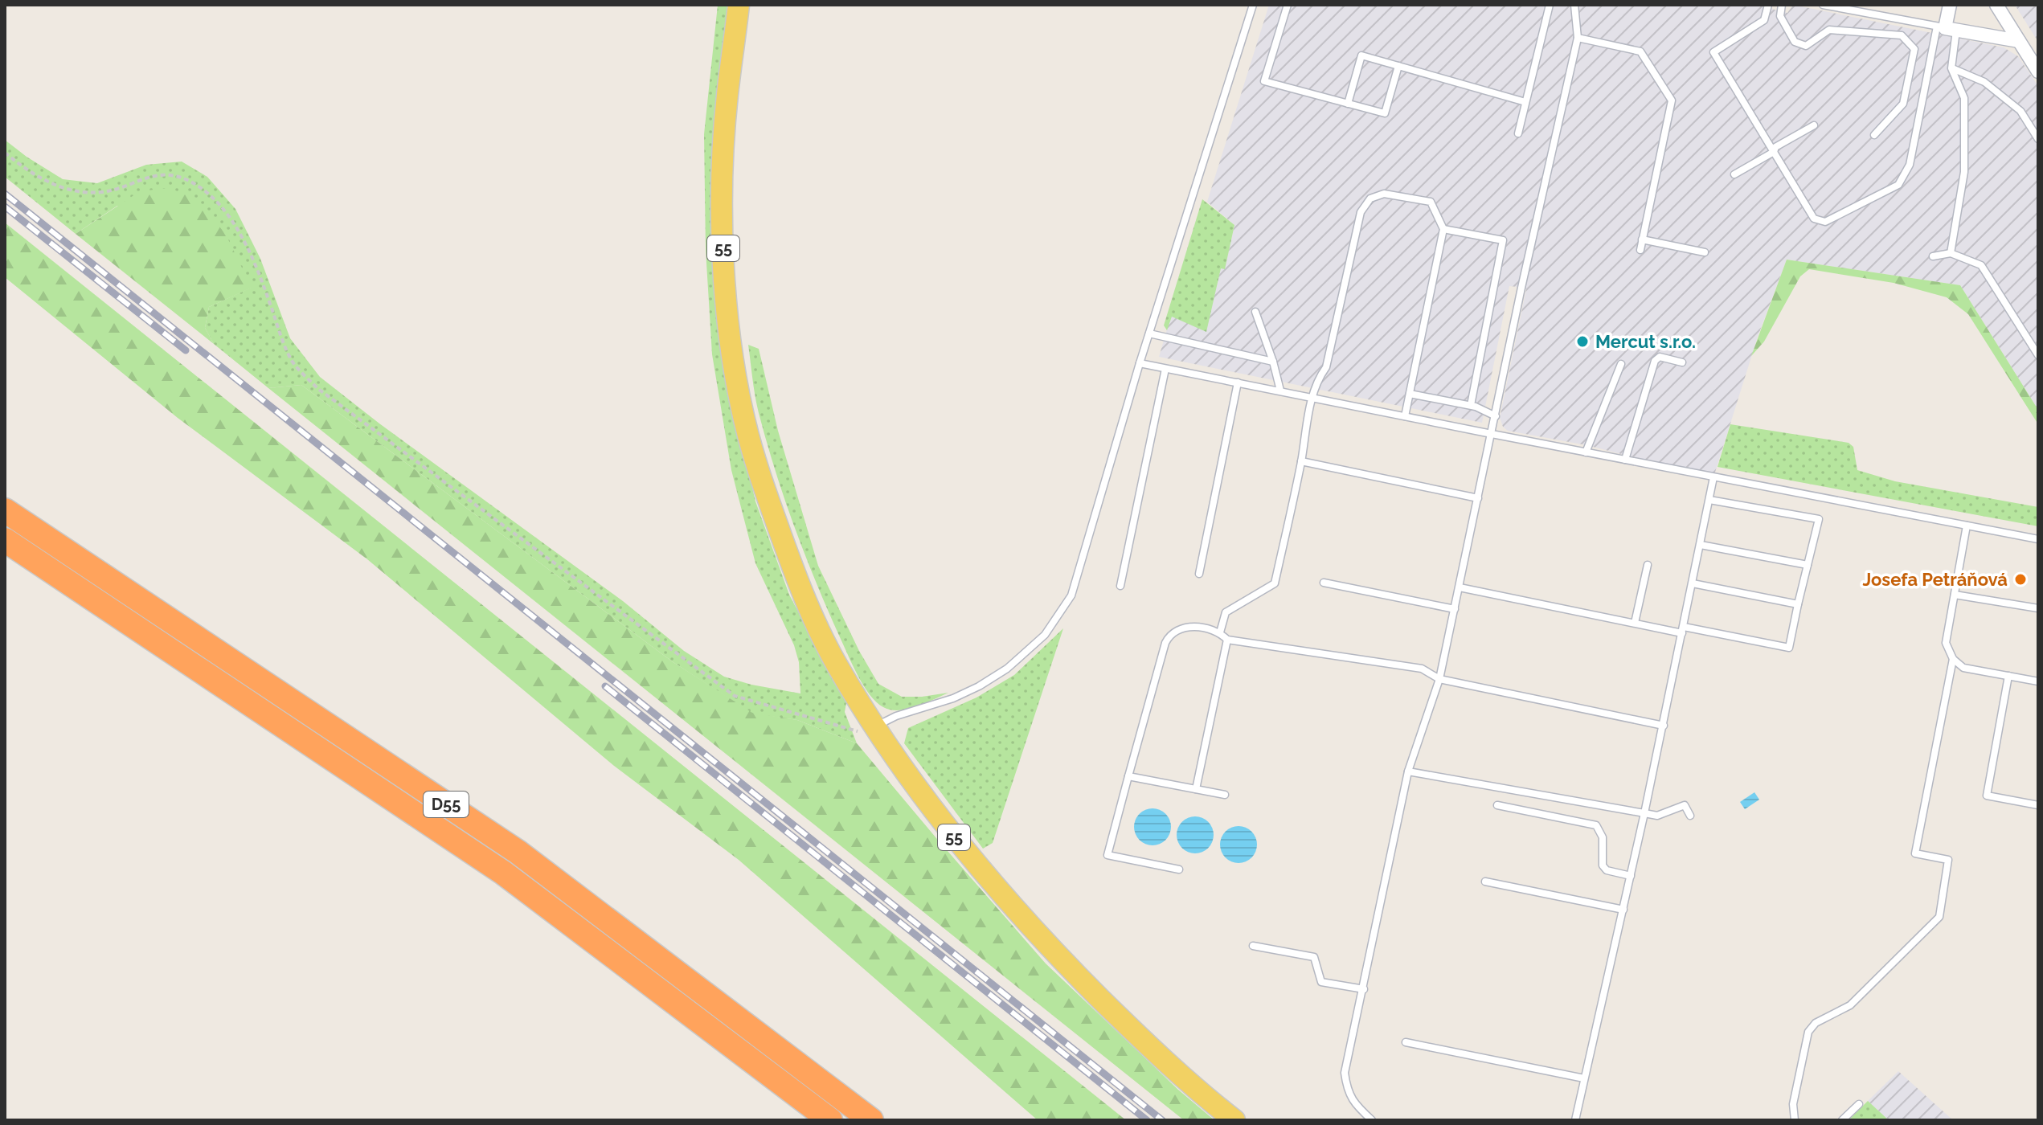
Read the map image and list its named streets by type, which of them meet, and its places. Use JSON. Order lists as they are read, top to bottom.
{
  "streets": {
    "highway": ["D55"],
    "main road": ["55"]
  },
  "places": ["Mercut s.r.o.", "Josefa Petráňová"]
}
